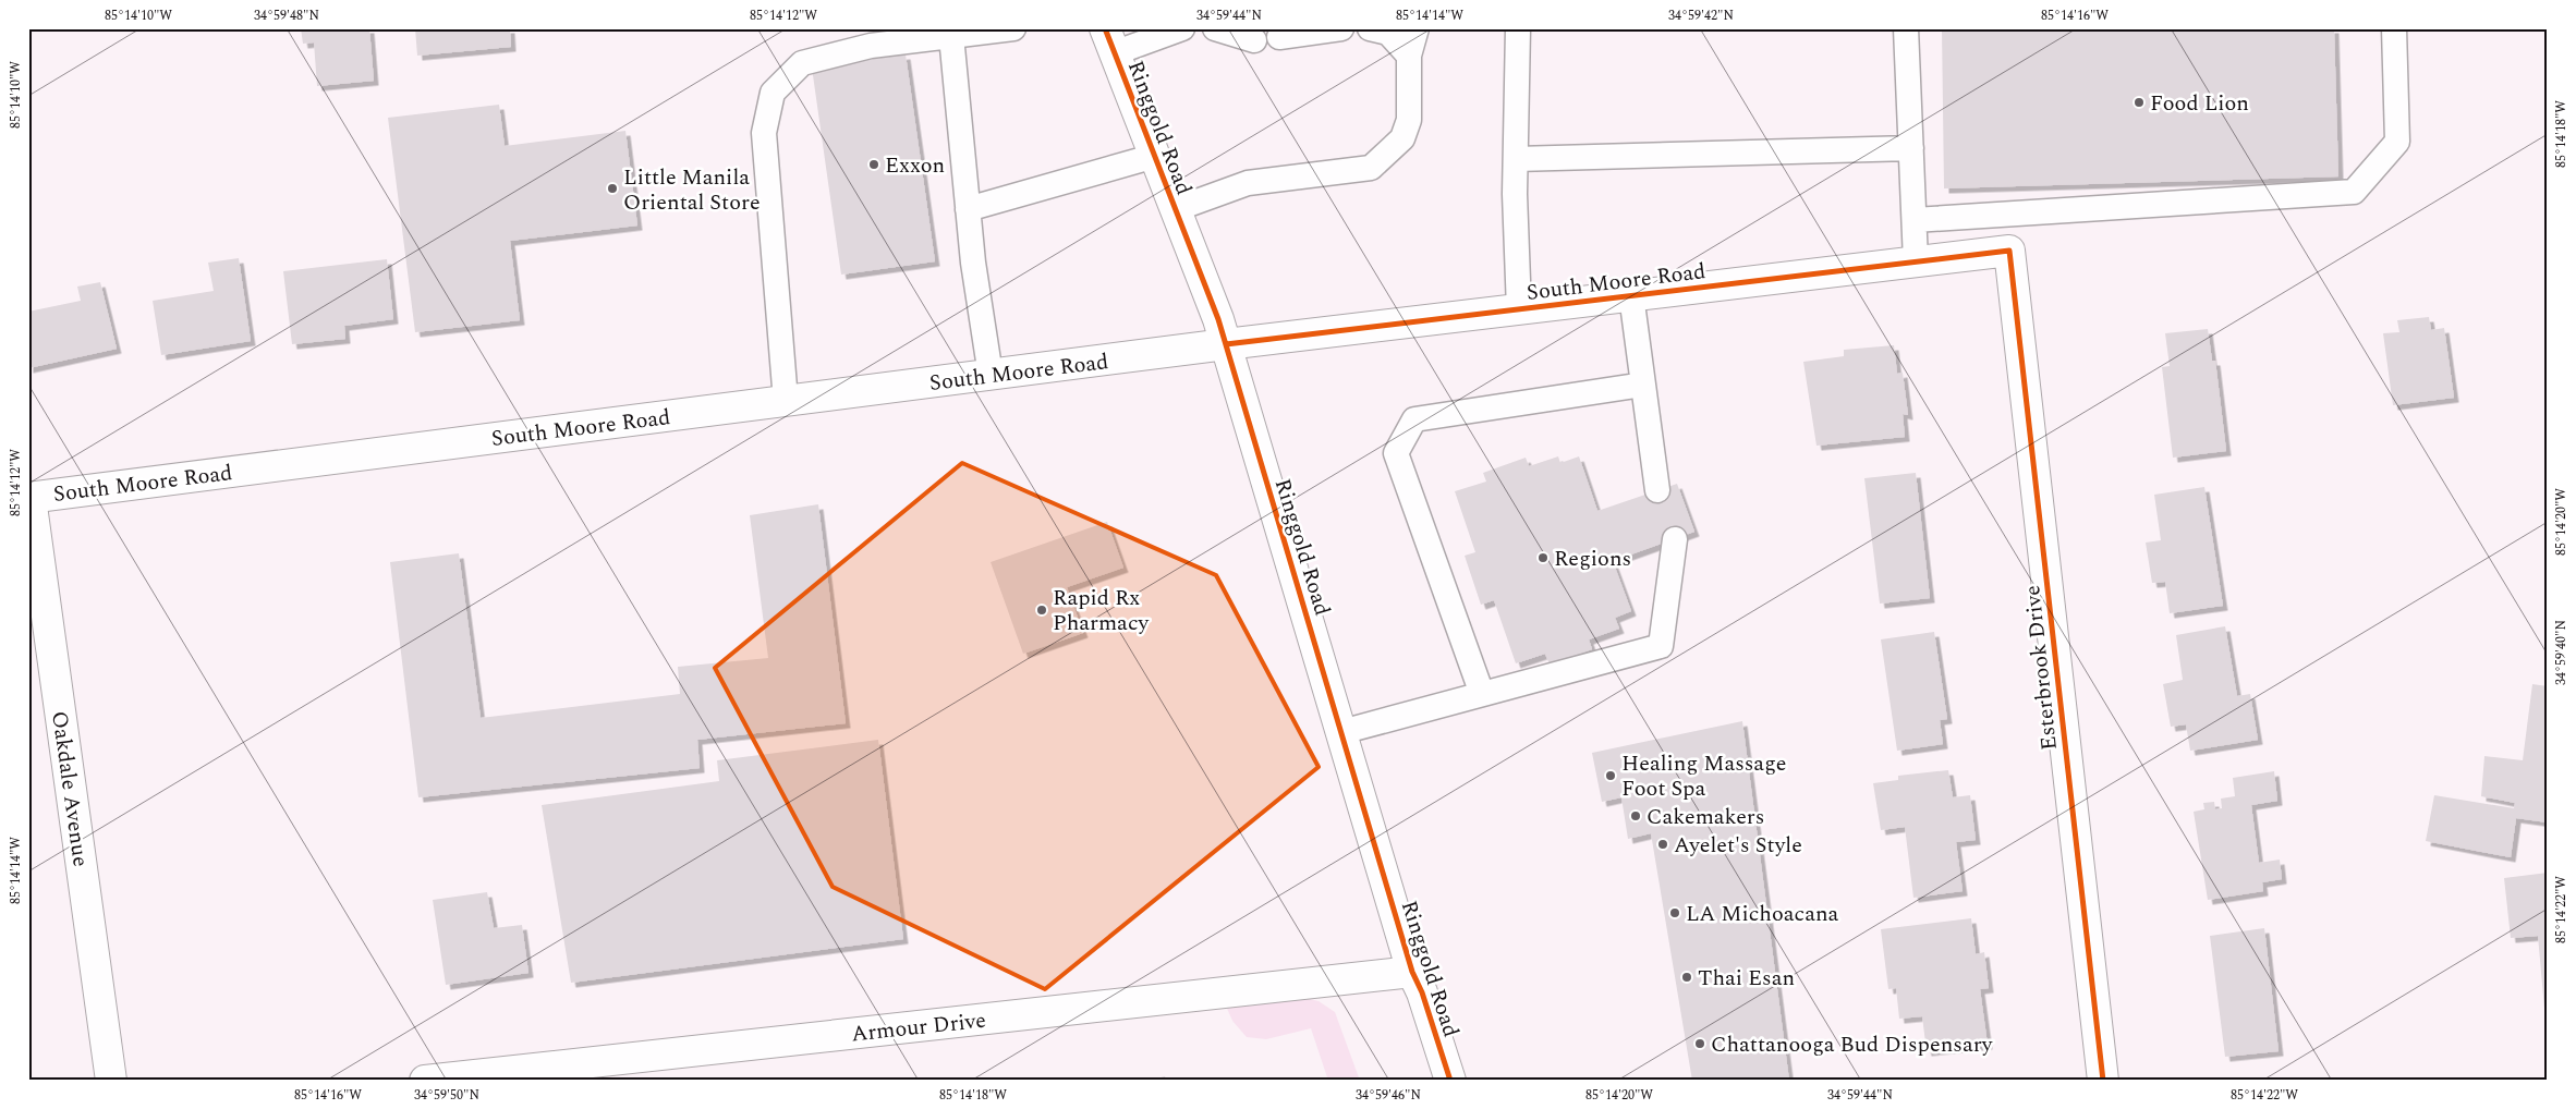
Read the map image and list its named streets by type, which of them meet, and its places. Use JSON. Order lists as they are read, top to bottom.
{
  "streets": {
    "street": [
      "Ringgold Road",
      "South Moore Road",
      "Esterbrook Drive",
      "Oakdale Avenue",
      "Armour Drive"
    ]
  },
  "crossings": [
    ["Ringgold Road", "South Moore Road"],
    ["Ringgold Road", "Armour Drive"],
    ["South Moore Road", "Esterbrook Drive"],
    ["South Moore Road", "Oakdale Avenue"]
  ],
  "places": [
    "Food Lion",
    "Exxon",
    "Little Manila Oriental Store",
    "Regions",
    "Rapid Rx Pharmacy",
    "Healing Massage Foot Spa",
    "Cakemakers",
    "Ayelet's Style",
    "LA Michoacana",
    "Thai Esan",
    "Chattanooga Bud Dispensary"
  ],
  "coordinates": [
    "85°14'10\"W",
    "34°59'48\"N",
    "85°14'12\"W",
    "34°59'44\"N",
    "85°14'14\"W",
    "34°59'42\"N",
    "85°14'16\"W",
    "85°14'18\"W",
    "85°14'20\"W",
    "34°59'40\"N",
    "85°14'22\"W",
    "34°59'50\"N",
    "34°59'46\"N"
  ]
}
